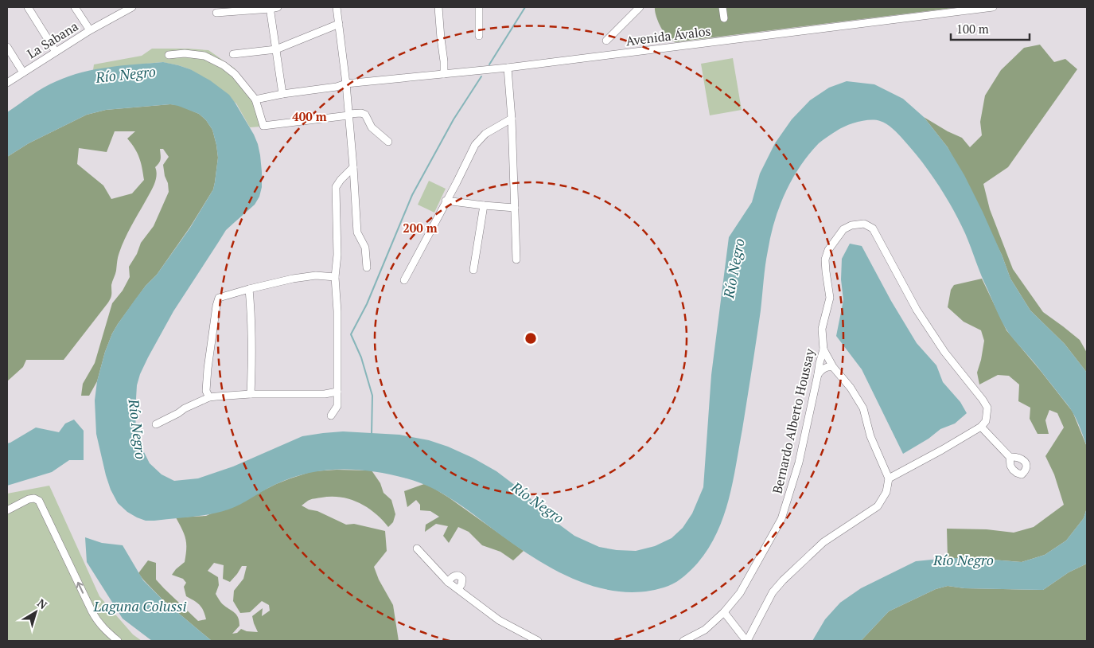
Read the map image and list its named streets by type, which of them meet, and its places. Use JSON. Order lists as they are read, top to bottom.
{
  "streets": {
    "street": ["Avenida Ávalos", "La Sabana", "Bernardo Alberto Houssay"]
  },
  "water": ["Río Negro", "Laguna Colussi"],
  "scale_bar": "100 m",
  "north": "top right",
  "rings": ["400 m", "200 m"]
}
